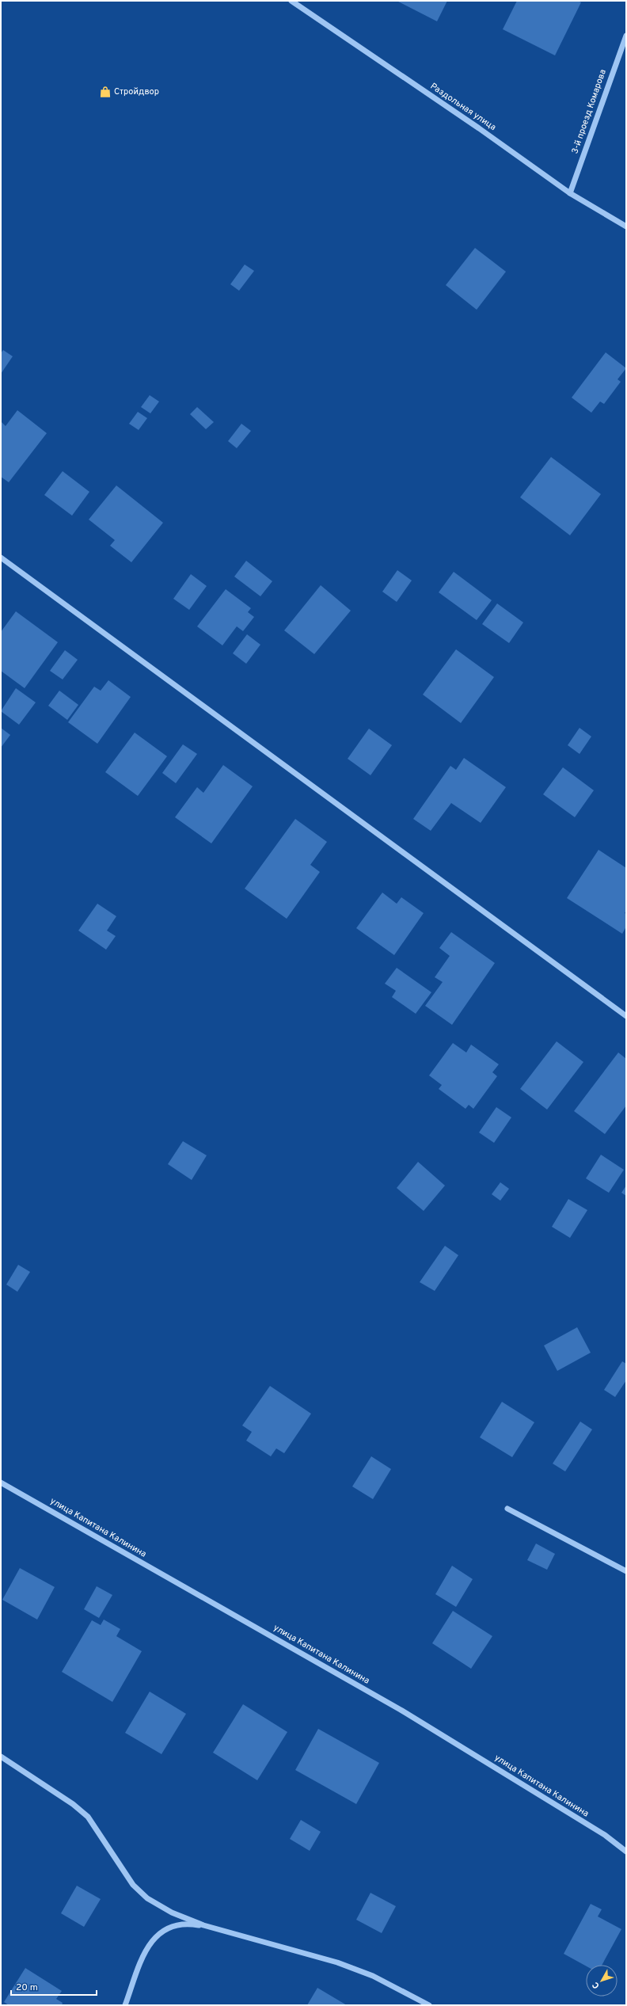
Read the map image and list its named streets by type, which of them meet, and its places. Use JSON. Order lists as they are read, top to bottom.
{
  "streets": {
    "street": ["Раздольная улица", "3-й проезд Комарова", "улица Капитана Калинина"]
  },
  "crossings": [
    ["Раздольная улица", "3-й проезд Комарова"]
  ],
  "places": {
    "shop": ["Стройдвор"]
  },
  "scale_bar": "20 m",
  "north": "bottom left"
}
